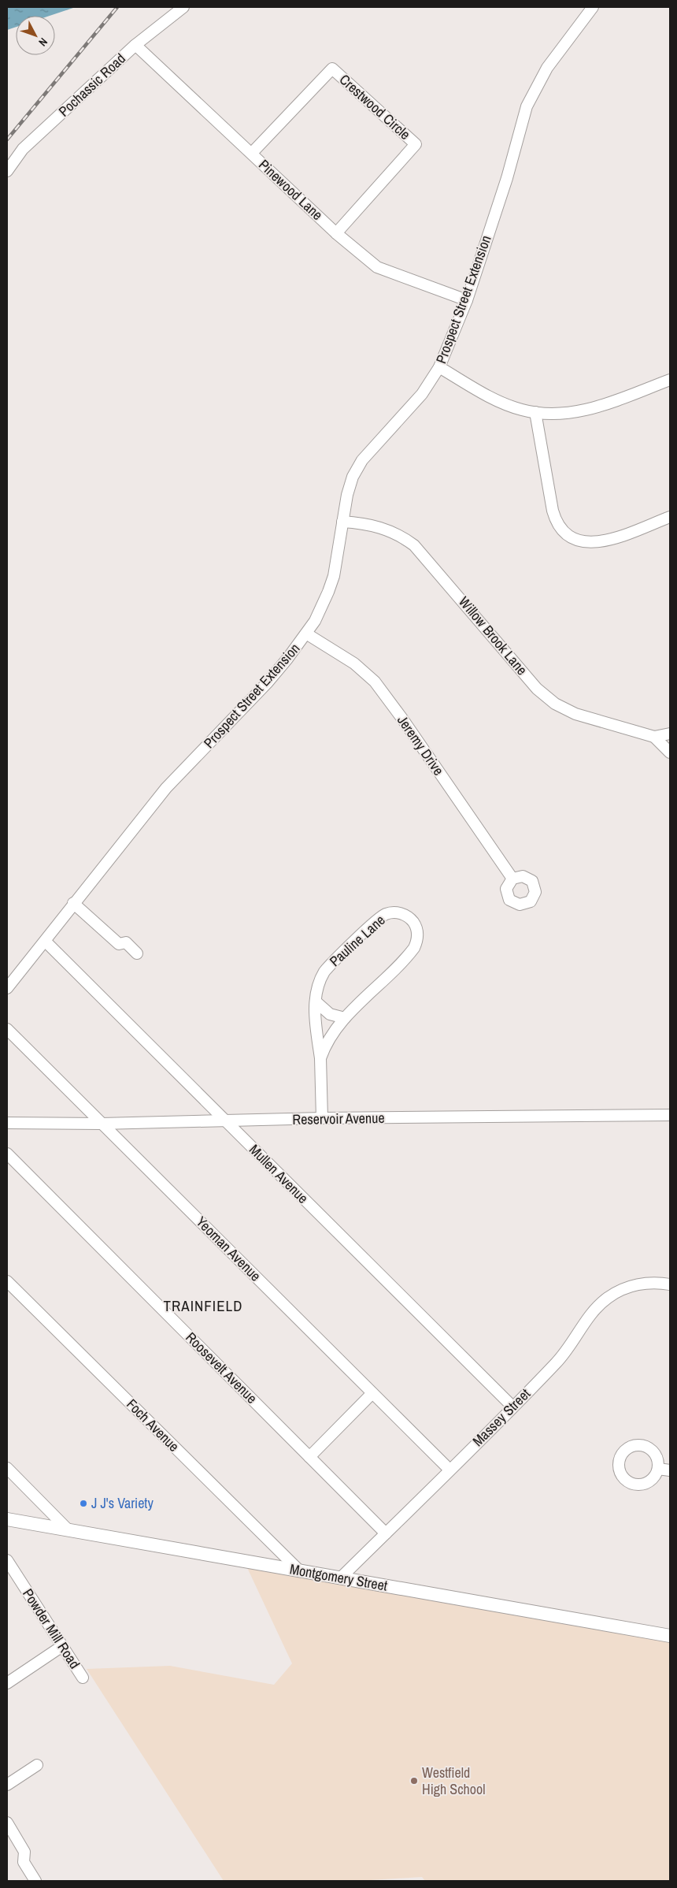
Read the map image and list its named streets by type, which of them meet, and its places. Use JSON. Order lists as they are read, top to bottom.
{
  "streets": {
    "main road": ["Montgomery Street"],
    "street": [
      "Pochassic Road",
      "Crestwood Circle",
      "Pinewood Lane",
      "Prospect Street Extension",
      "Willow Brook Lane",
      "Jeremy Drive",
      "Pauline Lane",
      "Reservoir Avenue",
      "Mullen Avenue",
      "Yeoman Avenue",
      "Roosevelt Avenue",
      "Massey Street",
      "Foch Avenue",
      "Powder Mill Road"
    ]
  },
  "crossings": [
    ["Pochassic Road", "Pinewood Lane"],
    ["Crestwood Circle", "Pinewood Lane"],
    ["Pinewood Lane", "Prospect Street Extension"],
    ["Prospect Street Extension", "Willow Brook Lane"],
    ["Prospect Street Extension", "Jeremy Drive"],
    ["Prospect Street Extension", "Mullen Avenue"],
    ["Pauline Lane", "Reservoir Avenue"],
    ["Reservoir Avenue", "Mullen Avenue"],
    ["Reservoir Avenue", "Yeoman Avenue"],
    ["Mullen Avenue", "Massey Street"],
    ["Yeoman Avenue", "Massey Street"],
    ["Roosevelt Avenue", "Massey Street"],
    ["Massey Street", "Montgomery Street"],
    ["Foch Avenue", "Montgomery Street"]
  ],
  "districts": ["TRAINFIELD"],
  "places": ["J J's Variety", "Westfield High School"],
  "north": "bottom right"
}
